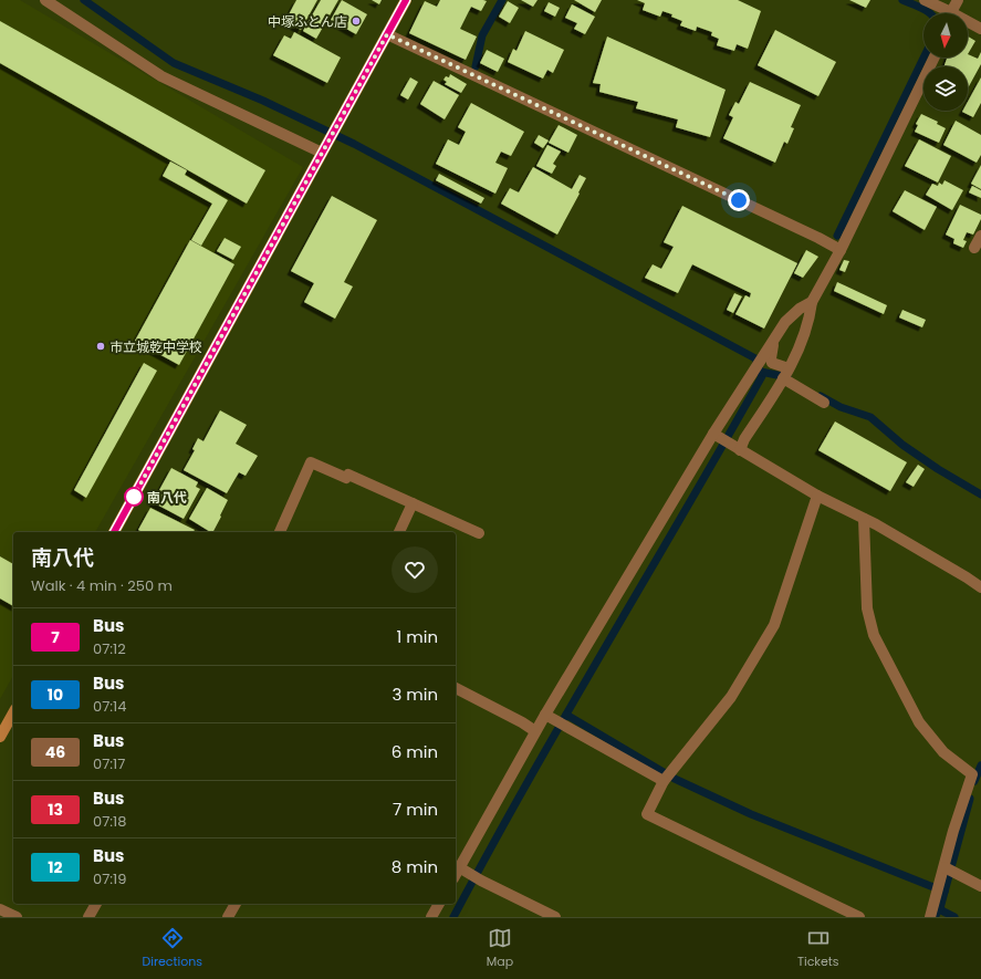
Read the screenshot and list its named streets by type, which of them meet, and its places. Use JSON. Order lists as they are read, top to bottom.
{
  "places": ["中塚ふとん店", "市立城乾中学校", "南八代"],
  "lines": ["bus line 7"],
  "north": "bottom",
  "page": {
    "heading": ["南八代", "Walk · 4 min · 250 m"],
    "list": [
      {
        "mark": "7",
        "name": "Bus",
        "note": "07:12",
        "value": "1 min"
      },
      {
        "mark": "10",
        "name": "Bus",
        "note": "07:14",
        "value": "3 min"
      },
      {
        "mark": "46",
        "name": "Bus",
        "note": "07:17",
        "value": "6 min"
      },
      {
        "mark": "13",
        "name": "Bus",
        "note": "07:18",
        "value": "7 min"
      },
      {
        "mark": "12",
        "name": "Bus",
        "note": "07:19",
        "value": "8 min"
      }
    ],
    "tabs": ["Directions", "Map", "Tickets"]
  }
}
